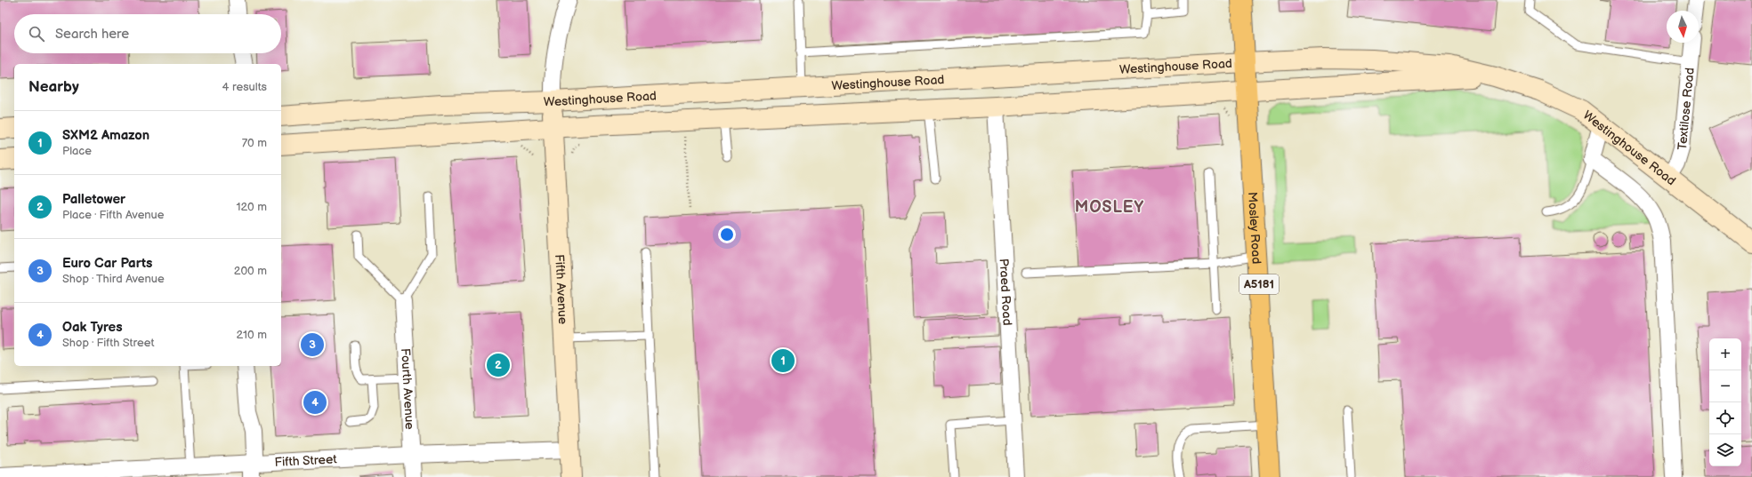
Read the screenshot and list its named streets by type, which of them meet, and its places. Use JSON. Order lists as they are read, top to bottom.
{
  "streets": {
    "main road": ["Mosley Road", "A5181"],
    "street": [
      "Westinghouse Road",
      "Textilose Road",
      "Fifth Avenue",
      "Praed Road",
      "Fourth Avenue",
      "Fifth Street"
    ]
  },
  "crossings": [
    ["Westinghouse Road", "Textilose Road"],
    ["Westinghouse Road", "Mosley Road"],
    ["Westinghouse Road", "Fifth Avenue"],
    ["Westinghouse Road", "Praed Road"],
    ["Fifth Avenue", "Fifth Street"],
    ["Fourth Avenue", "Fifth Street"]
  ],
  "districts": ["MOSLEY"],
  "north": "bottom",
  "page": {
    "search": "Search here",
    "heading": ["Nearby", "4 results"],
    "list": [
      {
        "mark": "1",
        "name": "SXM2 Amazon",
        "note": "Place",
        "value": "70 m"
      },
      {
        "mark": "2",
        "name": "Palletower",
        "note": "Place · Fifth Avenue",
        "value": "120 m"
      },
      {
        "mark": "3",
        "name": "Euro Car Parts",
        "note": "Shop · Third Avenue",
        "value": "200 m"
      },
      {
        "mark": "4",
        "name": "Oak Tyres",
        "note": "Shop · Fifth Street",
        "value": "210 m"
      }
    ],
    "pins": [
      "3",
      "1",
      "2",
      "4"
    ],
    "map_buttons": ["+", "−"]
  }
}
